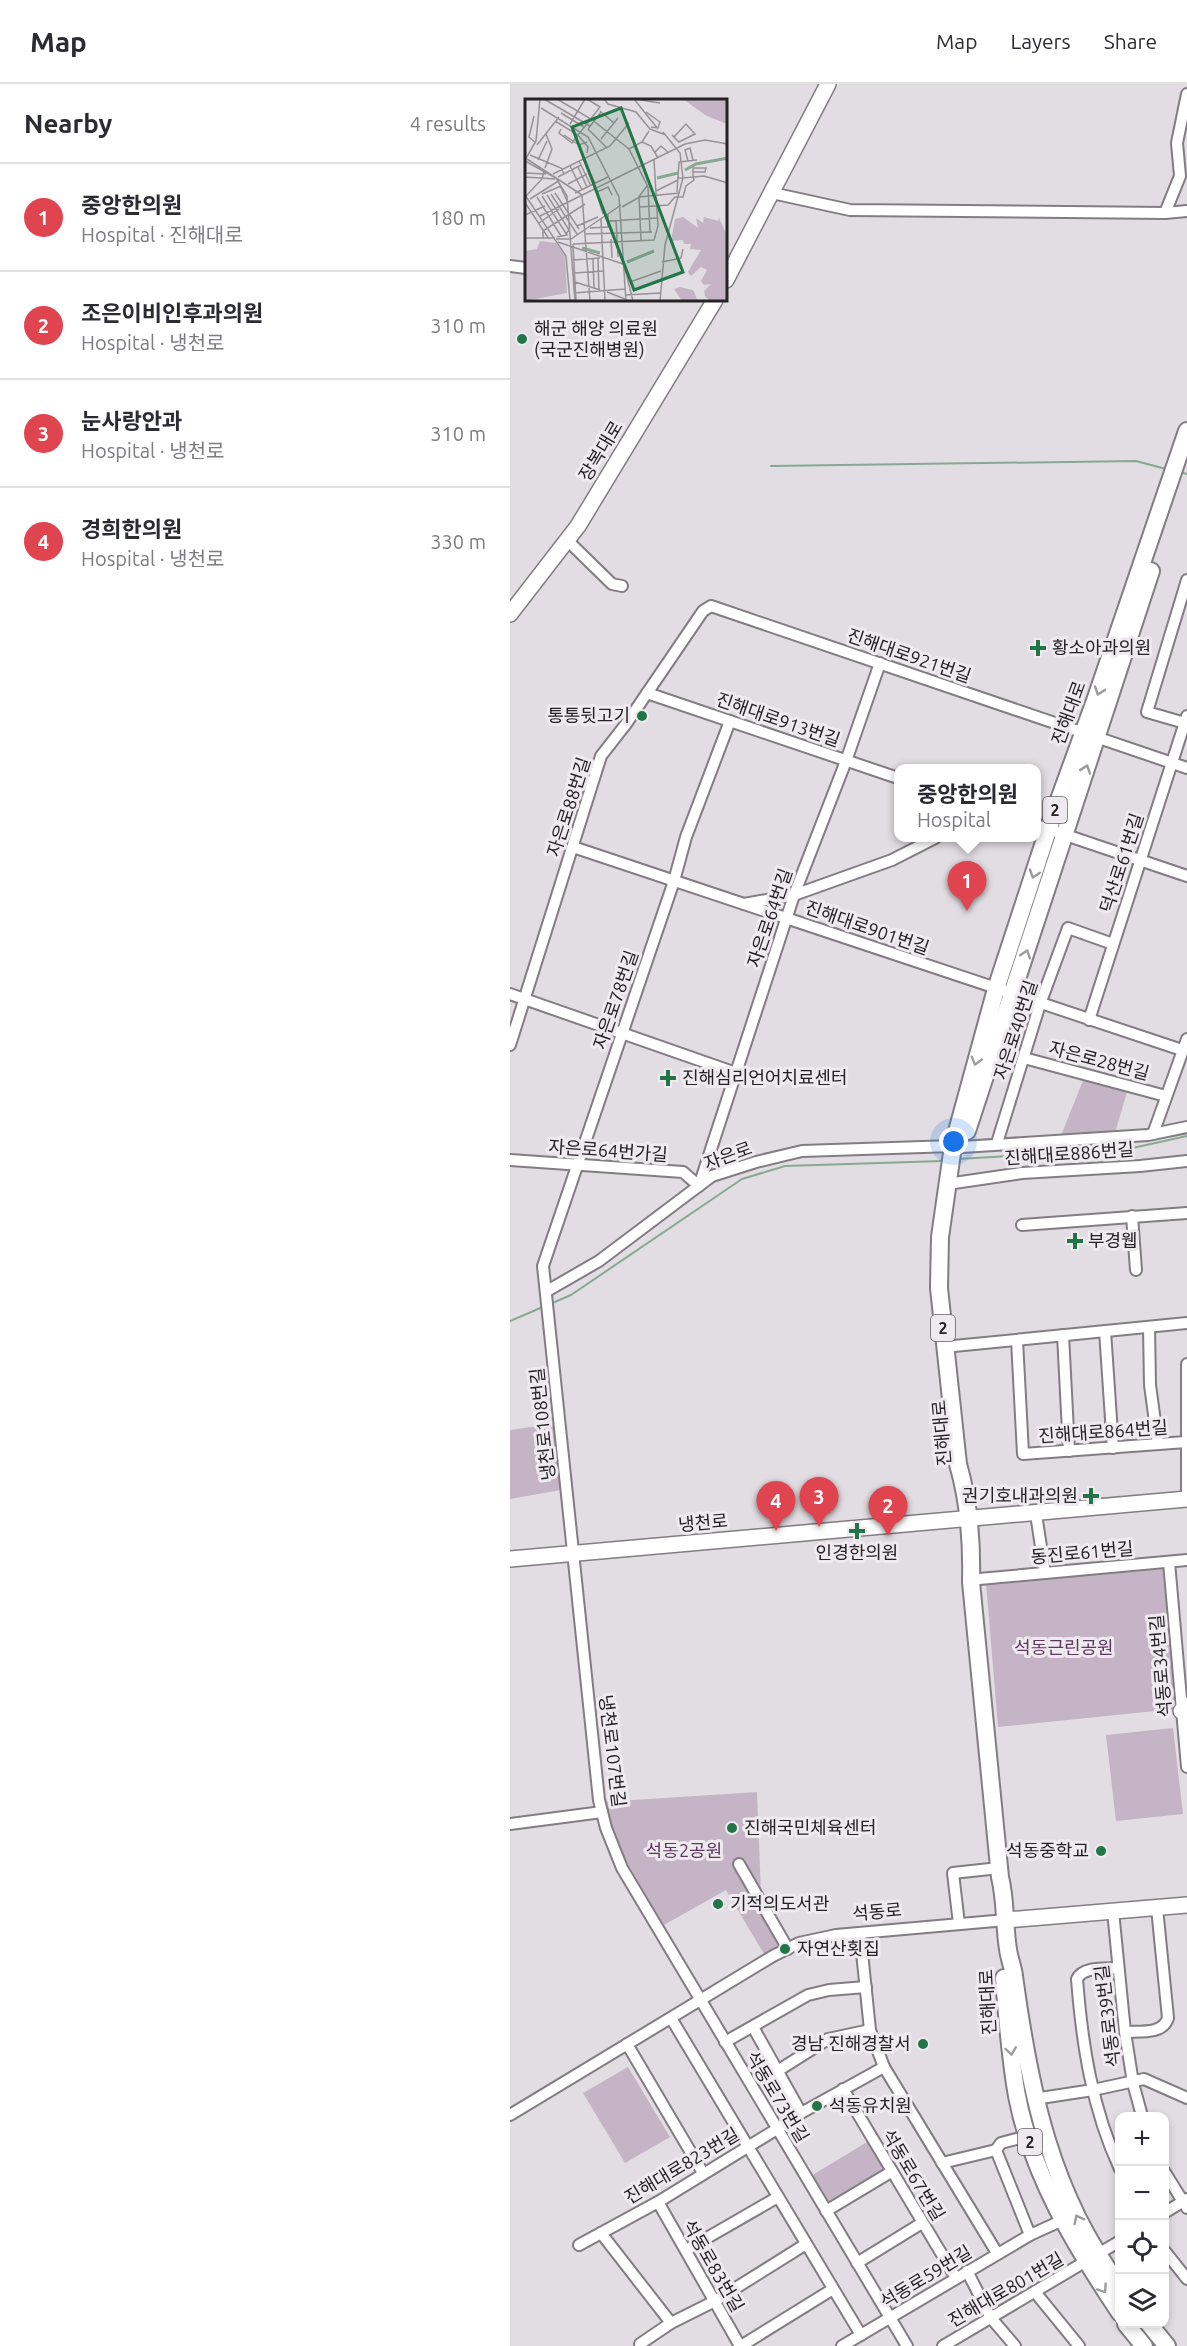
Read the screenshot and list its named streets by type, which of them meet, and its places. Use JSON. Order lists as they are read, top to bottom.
{
  "streets": {
    "main road": ["진해대로", "2"],
    "street": [
      "장복대로",
      "진해대로921번길",
      "진해대로913번길",
      "자은로88번길",
      "덕산로61번길",
      "자은로64번길",
      "진해대로901번길",
      "자은로78번길",
      "자은로40번길",
      "자은로28번길",
      "자은로64번가길",
      "진해대로886번길",
      "자은로",
      "냉천로108번길",
      "진해대로864번길",
      "냉천로",
      "동진로61번길",
      "석동로34번길",
      "냉천로107번길",
      "석동로",
      "석동로39번길",
      "석동로73번길",
      "진해대로823번길",
      "석동로67번길",
      "석동로83번길",
      "석동로59번길",
      "진해대로801번길"
    ]
  },
  "crossings": [
    ["진해대로921번길", "진해대로"],
    ["진해대로921번길", "자은로88번길"],
    ["진해대로921번길", "덕산로61번길"],
    ["진해대로921번길", "자은로64번길"],
    ["진해대로", "2"],
    ["진해대로", "진해대로901번길"],
    ["진해대로", "진해대로886번길"],
    ["진해대로", "자은로"],
    ["진해대로", "진해대로801번길"],
    ["진해대로913번길", "자은로88번길"],
    ["진해대로913번길", "자은로64번길"],
    ["진해대로913번길", "자은로78번길"],
    ["자은로88번길", "진해대로901번길"],
    ["2", "진해대로886번길"],
    ["2", "자은로"],
    ["2", "냉천로"],
    ["2", "동진로61번길"],
    ["2", "석동로"],
    ["덕산로61번길", "진해대로901번길"],
    ["덕산로61번길", "자은로40번길"],
    ["자은로64번길", "진해대로901번길"],
    ["자은로64번길", "자은로64번가길"],
    ["자은로64번길", "자은로"],
    ["진해대로901번길", "자은로78번길"],
    ["진해대로901번길", "자은로40번길"],
    ["진해대로901번길", "자은로28번길"],
    ["자은로78번길", "자은로64번가길"],
    ["자은로78번길", "자은로"],
    ["자은로78번길", "냉천로108번길"],
    ["자은로40번길", "자은로28번길"],
    ["자은로40번길", "자은로"],
    ["자은로28번길", "자은로"],
    ["자은로64번가길", "자은로"],
    ["자은로", "냉천로108번길"],
    ["냉천로108번길", "냉천로"],
    ["냉천로108번길", "냉천로107번길"],
    ["냉천로", "냉천로107번길"],
    ["동진로61번길", "석동로34번길"],
    ["냉천로107번길", "석동로"],
    ["냉천로107번길", "석동로73번길"],
    ["석동로", "석동로39번길"],
    ["석동로", "석동로73번길"],
    ["석동로", "석동로59번길"],
    ["석동로73번길", "진해대로823번길"],
    ["석동로73번길", "석동로59번길"],
    ["진해대로823번길", "석동로67번길"],
    ["진해대로823번길", "석동로83번길"],
    ["진해대로823번길", "석동로59번길"],
    ["석동로67번길", "석동로59번길"]
  ],
  "parks": ["석동근린공원", "석동2공원"],
  "places": {
    "other": [
      "해군 해양 의료원 (국군진해병원)",
      "통통뒷고기",
      "진해국민체육센터",
      "석동중학교",
      "기적의도서관",
      "자연산횟집",
      "경남 진해경찰서",
      "석동유치원"
    ],
    "health": [
      "황소아과의원",
      "진해심리언어치료센터",
      "부경웹",
      "권기호내과의원",
      "인경한의원"
    ]
  },
  "page": {
    "header": "Map",
    "nav": ["Map", "Layers", "Share"],
    "heading": ["Nearby", "4 results"],
    "list": [
      {
        "mark": "1",
        "name": "중앙한의원",
        "note": "Hospital · 진해대로",
        "value": "180 m"
      },
      {
        "mark": "2",
        "name": "조은이비인후과의원",
        "note": "Hospital · 냉천로",
        "value": "310 m"
      },
      {
        "mark": "3",
        "name": "눈사랑안과",
        "note": "Hospital · 냉천로",
        "value": "310 m"
      },
      {
        "mark": "4",
        "name": "경희한의원",
        "note": "Hospital · 냉천로",
        "value": "330 m"
      }
    ],
    "popup": ["중앙한의원", "Hospital"],
    "pins": [
      "1",
      "3",
      "4",
      "2"
    ],
    "map_buttons": ["+", "−"]
  }
}
